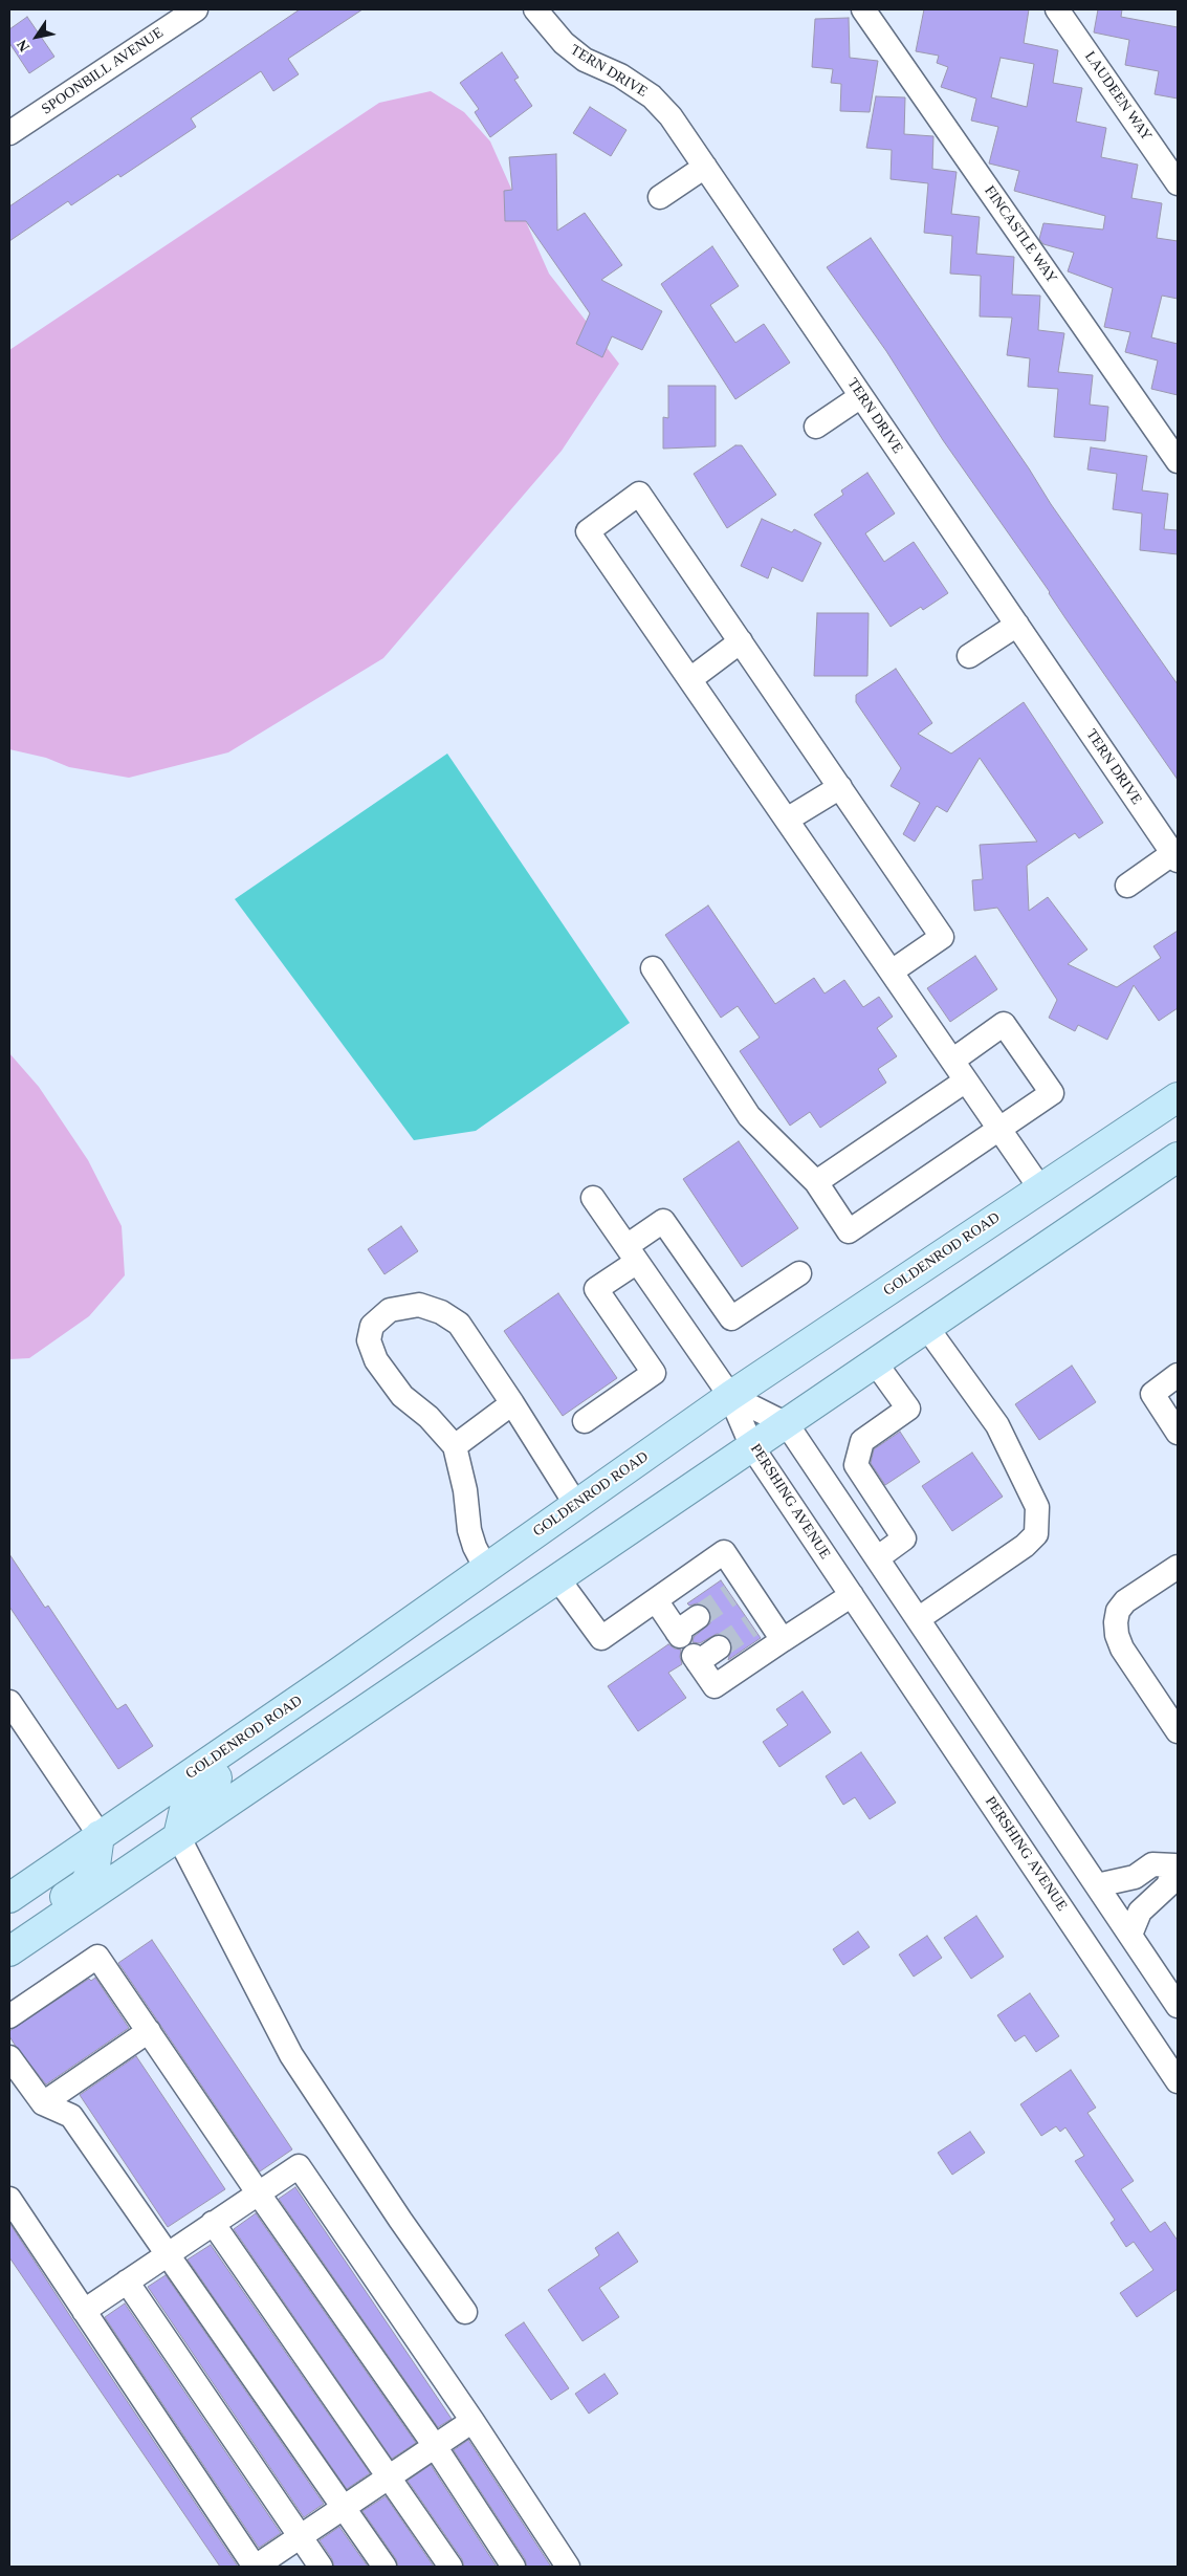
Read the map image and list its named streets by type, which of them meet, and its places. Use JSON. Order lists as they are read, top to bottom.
{
  "streets": {
    "main road": ["GOLDENROD ROAD"],
    "street": [
      "SPOONBILL AVENUE",
      "TERN DRIVE",
      "LAUDEEN WAY",
      "FINCASTLE WAY",
      "PERSHING AVENUE"
    ]
  },
  "crossings": [
    ["GOLDENROD ROAD", "PERSHING AVENUE"]
  ],
  "north": "bottom left"
}
